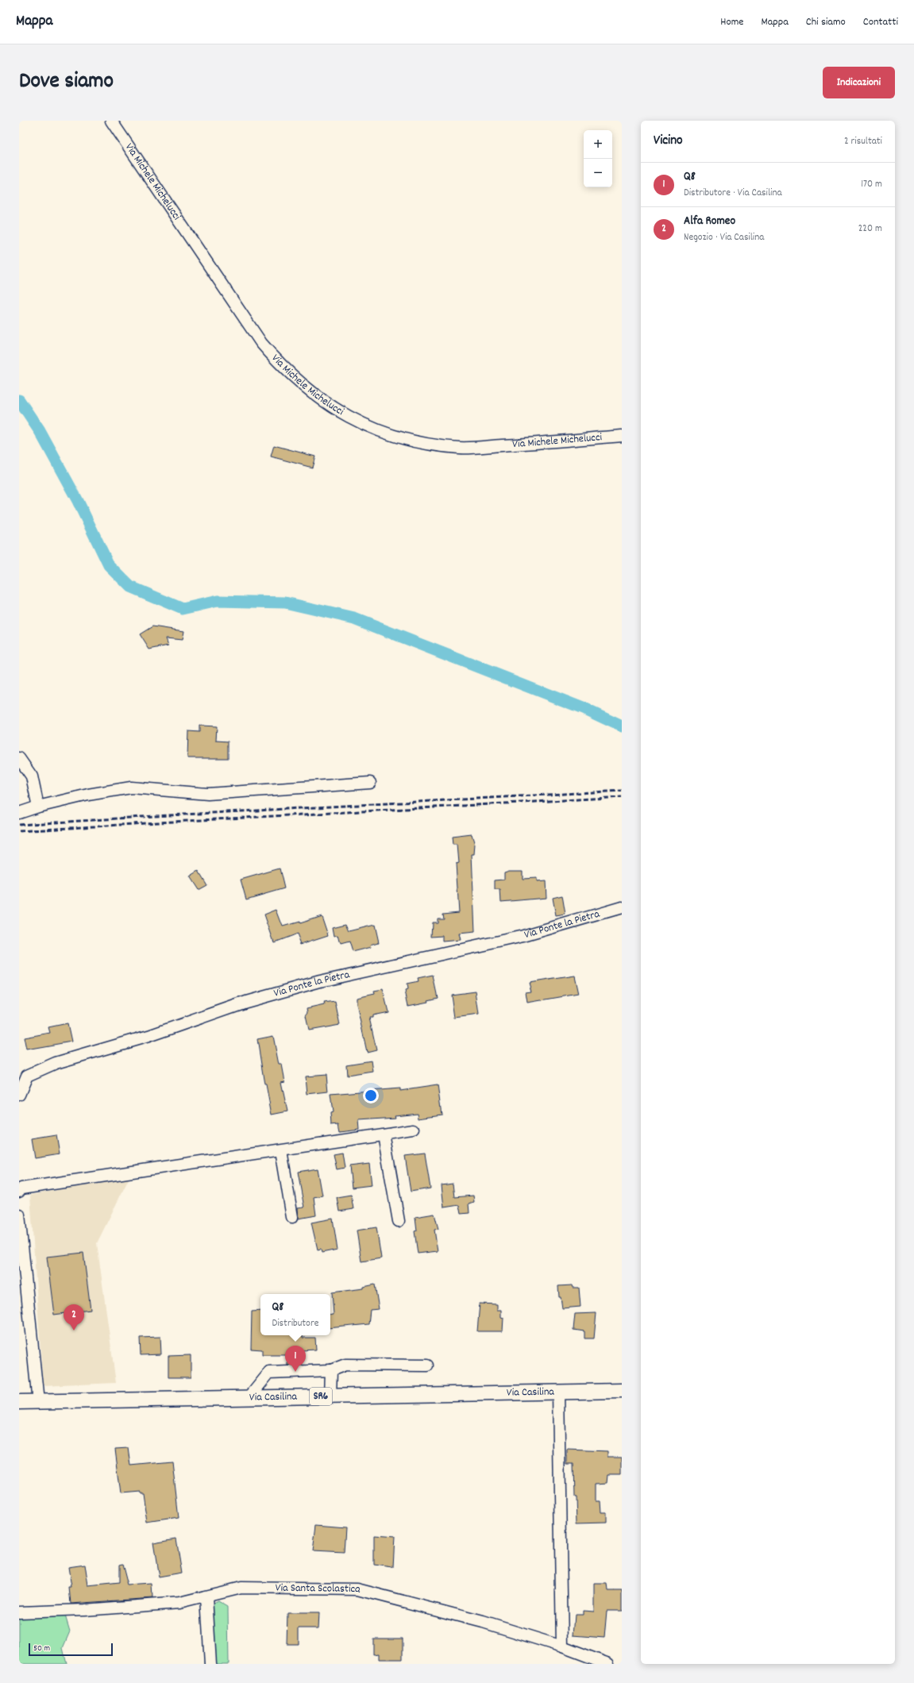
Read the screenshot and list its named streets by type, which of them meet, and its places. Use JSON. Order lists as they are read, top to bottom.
{
  "streets": {
    "main road": ["Via Casilina", "SR6"],
    "street": ["Via Michele Michelucci", "Via Ponte la Pietra", "Via Santa Scolastica"]
  },
  "scale_bar": "50 m",
  "page": {
    "header": "Mappa",
    "nav": [
      "Home",
      "Mappa",
      "Chi siamo",
      "Contatti"
    ],
    "title": "Dove siamo",
    "buttons": "Indicazioni",
    "heading": ["Vicino", "2 risultati"],
    "map_buttons": ["+", "−"],
    "list": [
      {
        "mark": "1",
        "name": "Q8",
        "note": "Distributore · Via Casilina",
        "value": "170 m"
      },
      {
        "mark": "2",
        "name": "Alfa Romeo",
        "note": "Negozio · Via Casilina",
        "value": "220 m"
      }
    ],
    "popup": ["Q8", "Distributore"],
    "pins": ["2", "1"],
    "scale": "50 m"
  }
}
